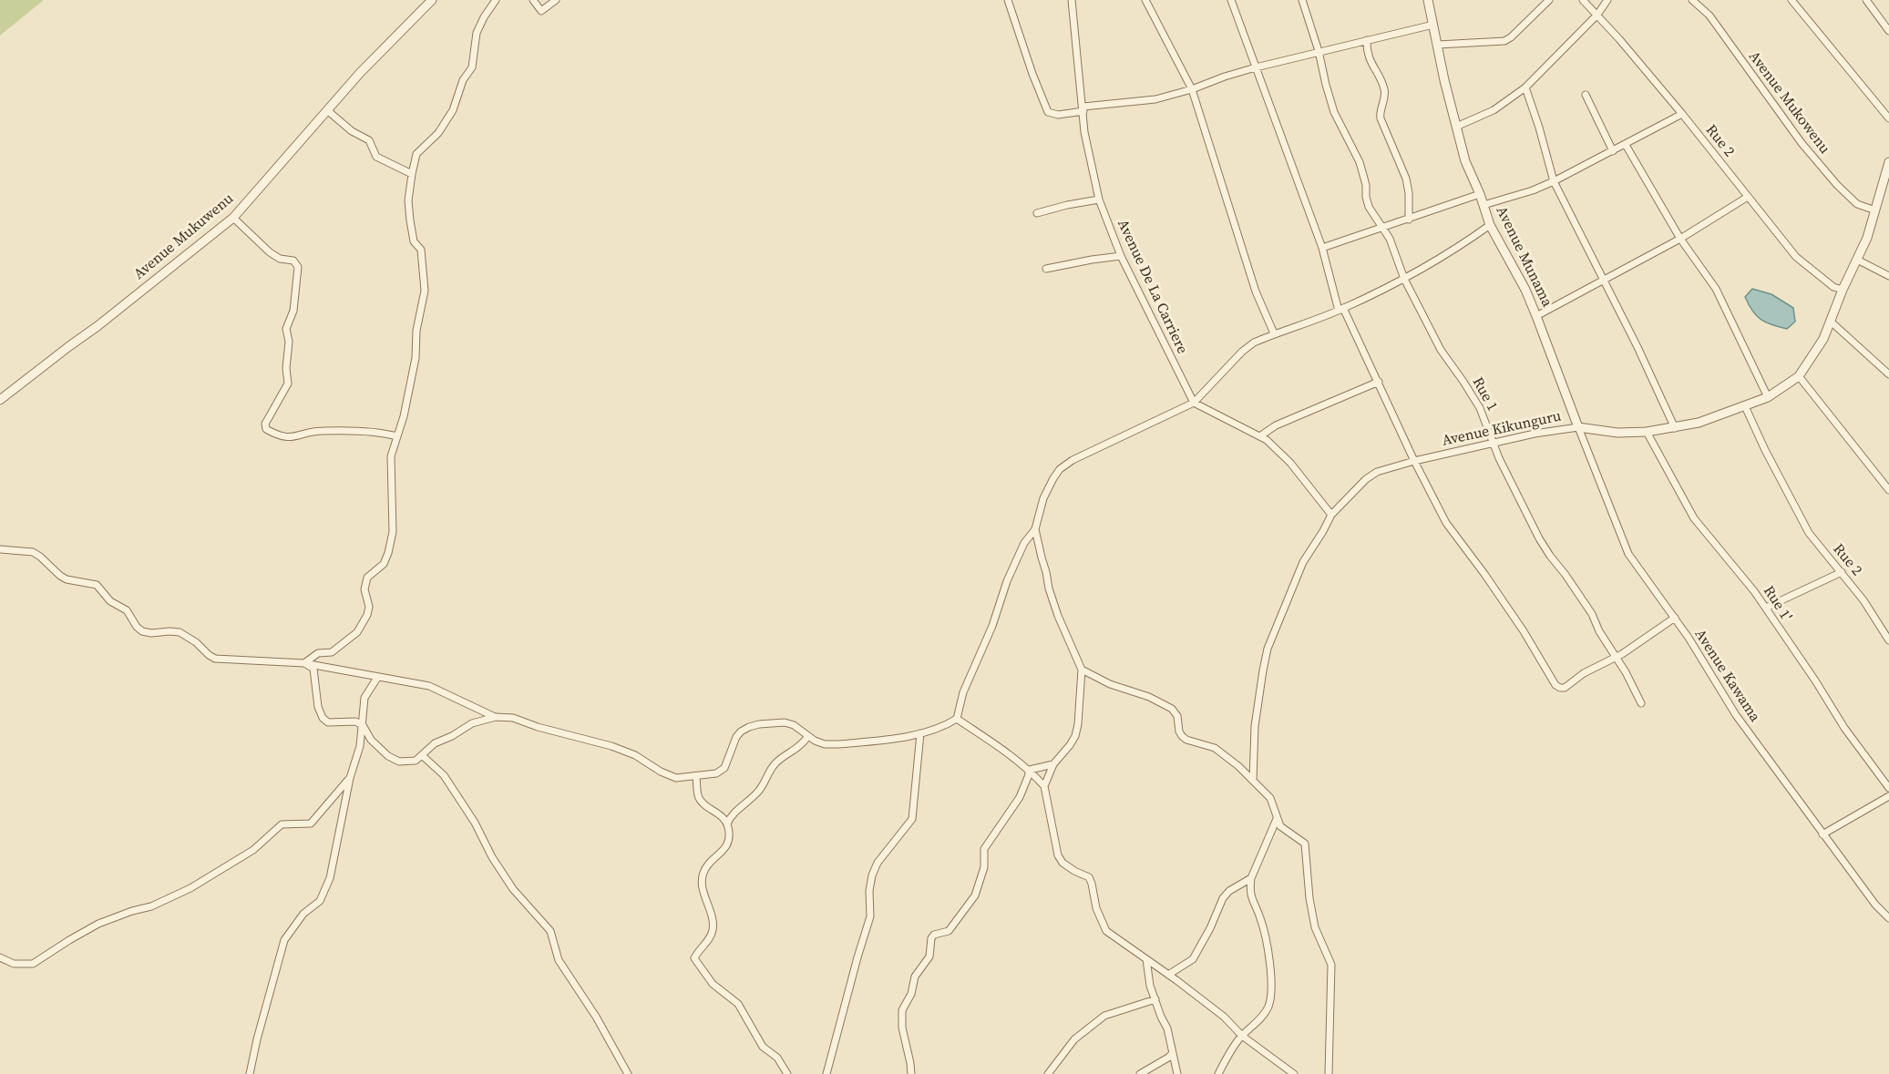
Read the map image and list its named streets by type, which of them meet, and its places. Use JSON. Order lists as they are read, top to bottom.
{
  "streets": {
    "street": [
      "Avenue Mukowenu",
      "Rue 2",
      "Avenue Mukuwenu",
      "Avenue Munama",
      "Avenue De La Carriere",
      "Rue 1",
      "Avenue Kikunguru",
      "Rue 1'",
      "Avenue Kawama"
    ]
  },
  "crossings": [
    ["Avenue Mukowenu", "Avenue Kikunguru"],
    ["Rue 2", "Avenue Kikunguru"],
    ["Avenue Munama", "Avenue Kikunguru"],
    ["Avenue Munama", "Avenue Kawama"],
    ["Rue 1", "Avenue Kikunguru"],
    ["Avenue Kikunguru", "Rue 1'"],
    ["Avenue Kikunguru", "Avenue Kawama"]
  ]
}
